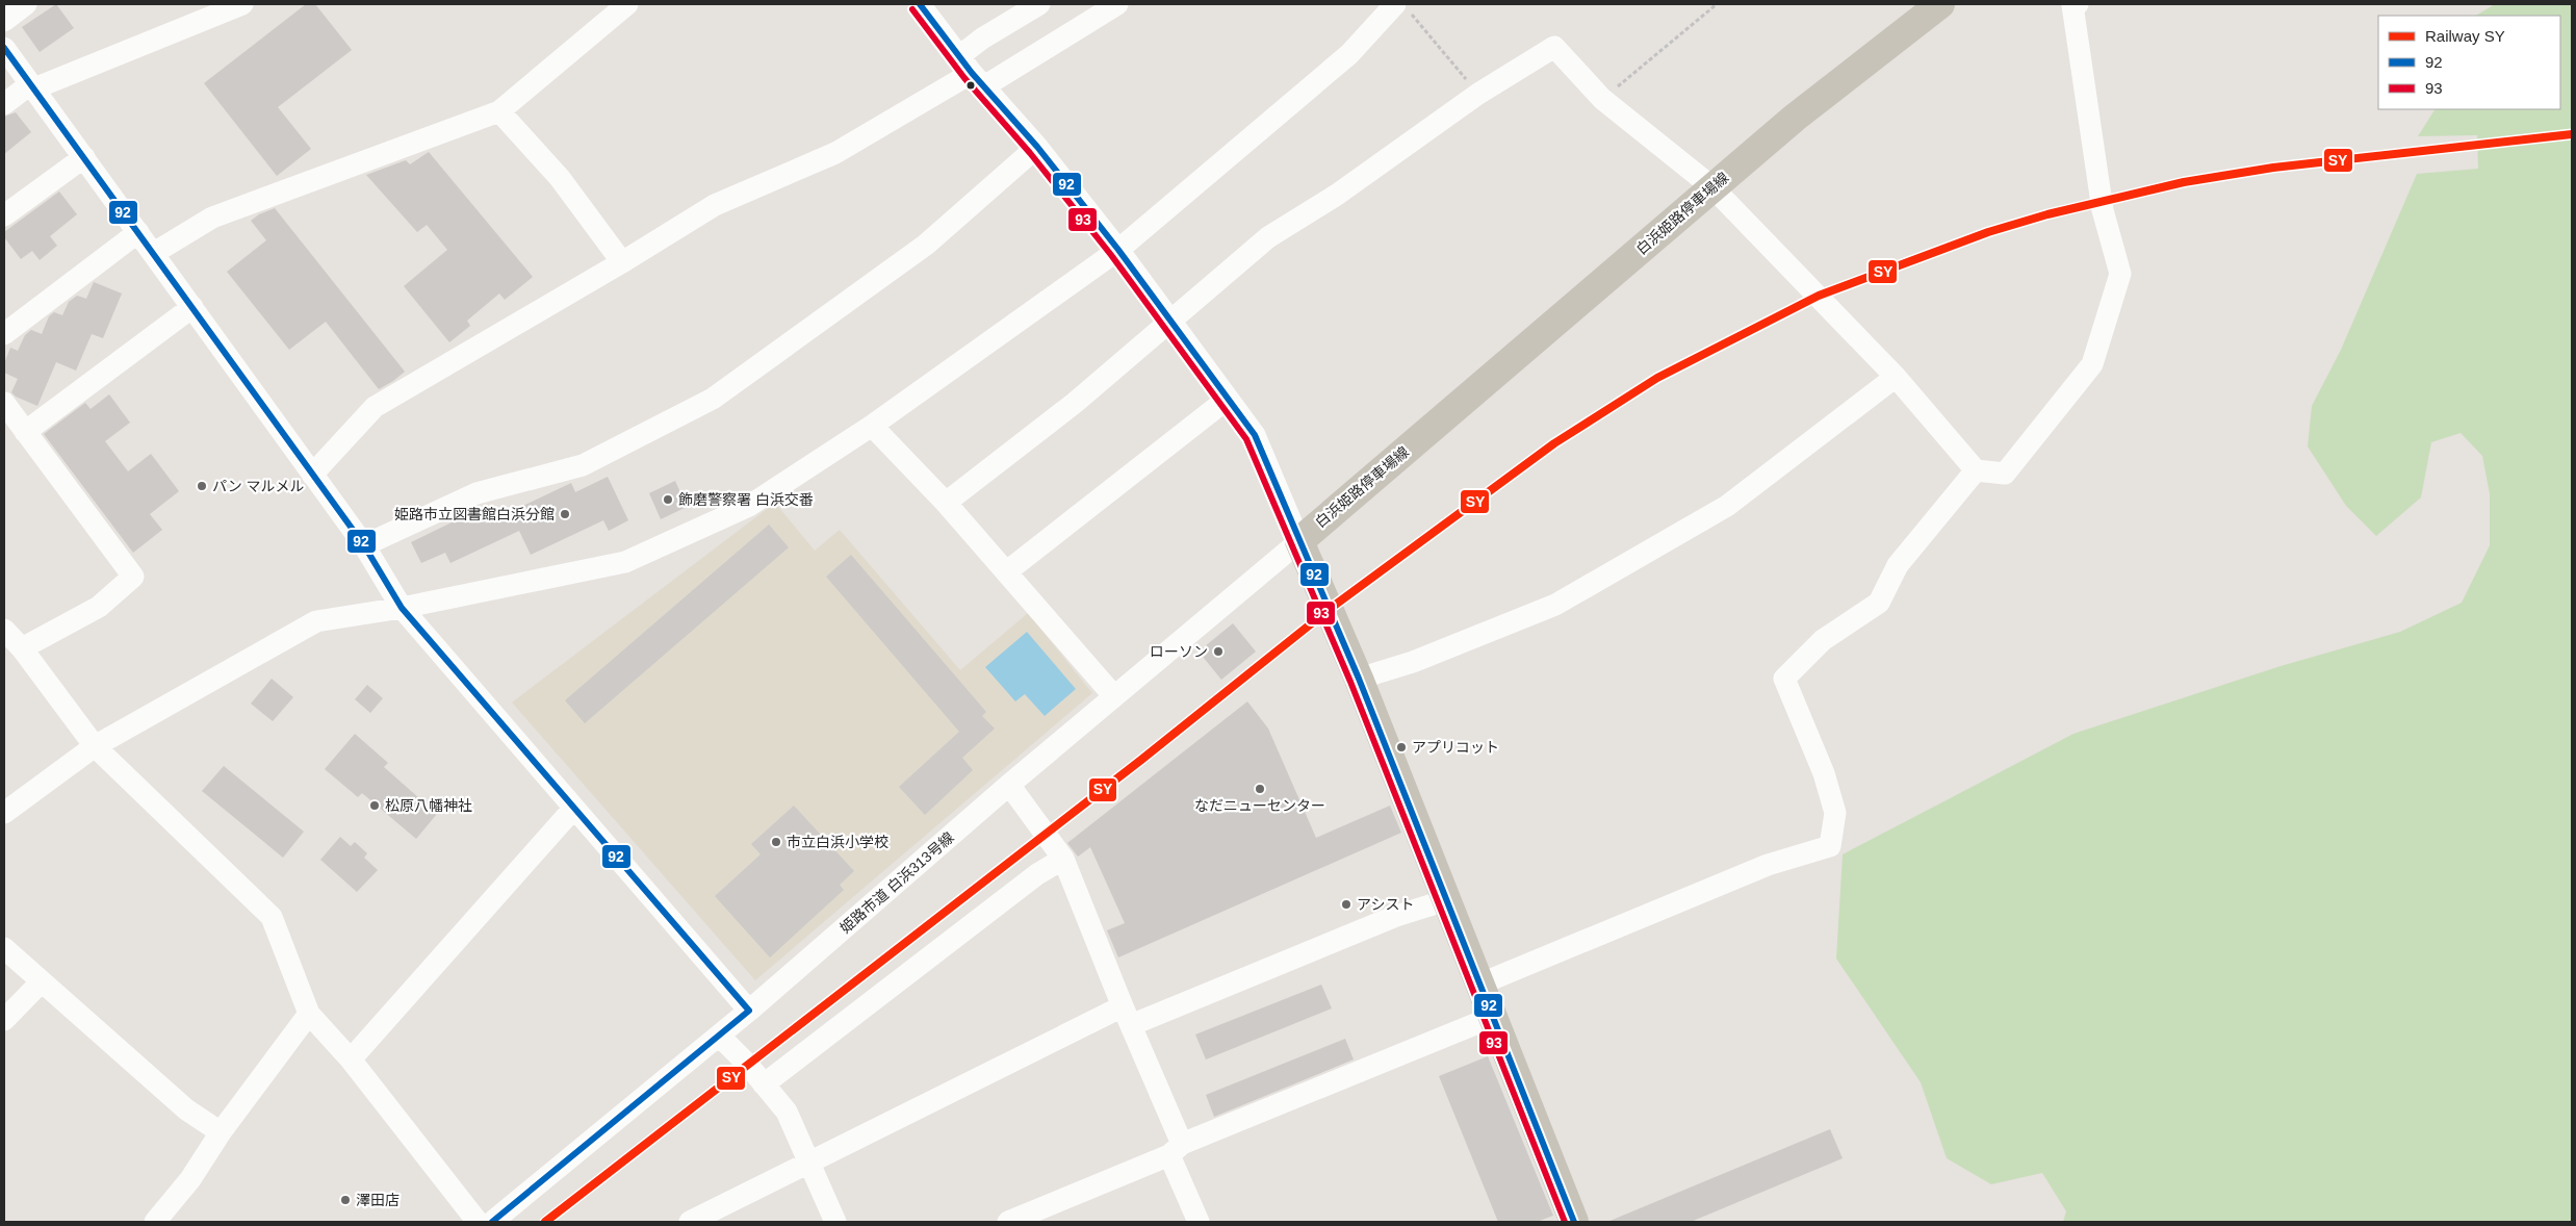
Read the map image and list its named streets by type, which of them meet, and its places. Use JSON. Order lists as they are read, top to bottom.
{
  "streets": {
    "main road": ["白浜姫路停車場線"],
    "street": ["姫路市道 白浜313号線"]
  },
  "crossings": [
    ["白浜姫路停車場線", "姫路市道 白浜313号線"]
  ],
  "places": [
    "パン マルメル",
    "飾磨警察署 白浜交番",
    "姫路市立図書館白浜分館",
    "ローソン",
    "アプリコット",
    "なだニューセンター",
    "松原八幡神社",
    "市立白浜小学校",
    "アシスト",
    "澤田店"
  ],
  "lines": ["transit line 92", "transit line 93", "rail line SY"],
  "legend": ["Railway SY", "92", "93"]
}
